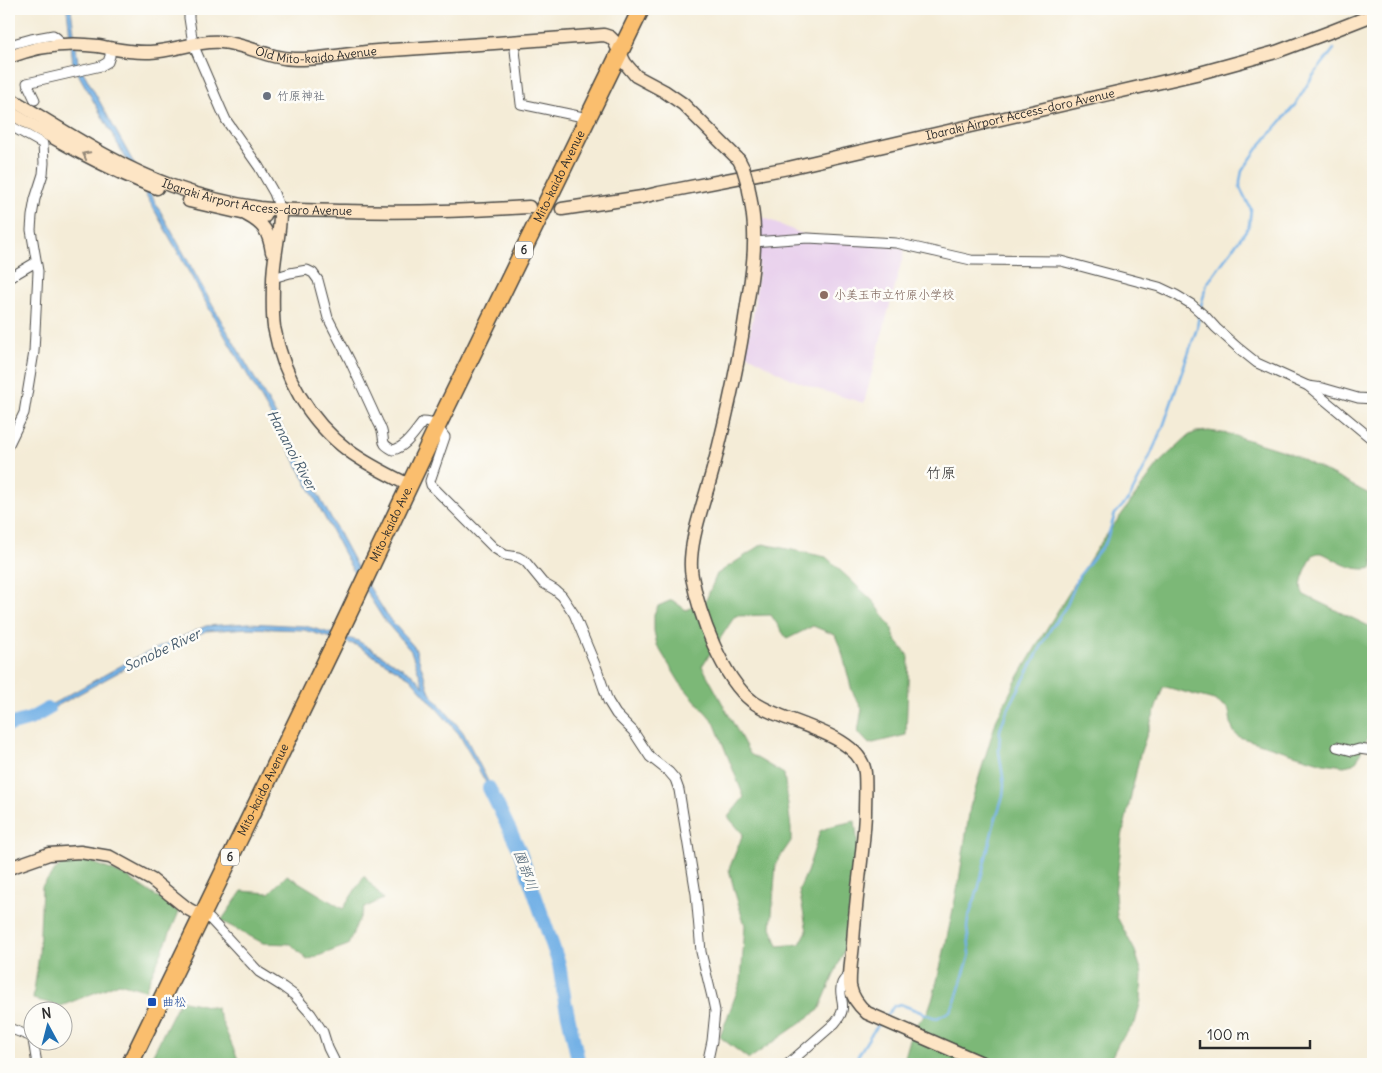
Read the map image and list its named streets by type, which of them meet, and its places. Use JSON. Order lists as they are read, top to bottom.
{
  "streets": {
    "highway": ["Mito-kaido Avenue", "6", "Mito-kaido Ave."],
    "main road": ["Old Mito-kaido Avenue", "Ibaraki Airport Access-doro Avenue"]
  },
  "crossings": [
    ["Old Mito-kaido Avenue", "Mito-kaido Avenue"],
    ["Mito-kaido Avenue", "Mito-kaido Ave."]
  ],
  "districts": ["竹原"],
  "water": ["Hananoi River", "Sonobe River", "園部川"],
  "places": {
    "other": ["竹原神社", "小美玉市立竹原小学校"],
    "transit": ["曲松"]
  },
  "scale_bar": "100 m",
  "north": "top"
}
